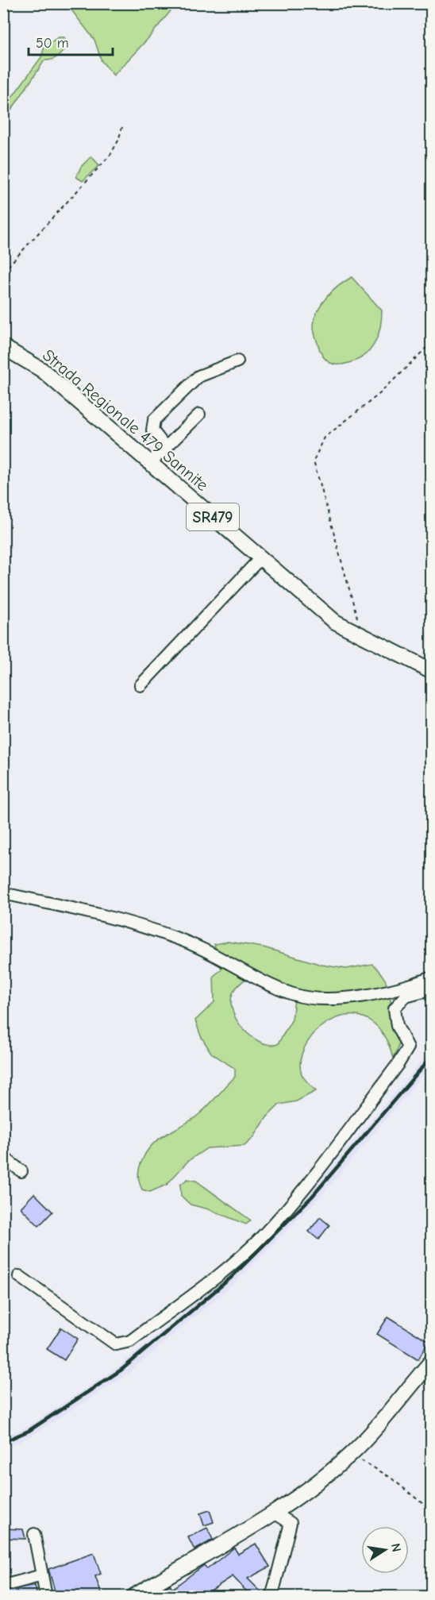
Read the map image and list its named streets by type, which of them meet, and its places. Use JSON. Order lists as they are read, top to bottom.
{
  "streets": {
    "main road": ["Strada Regionale 479 Sannite", "SR479"]
  },
  "scale_bar": "50 m",
  "north": "right"
}
